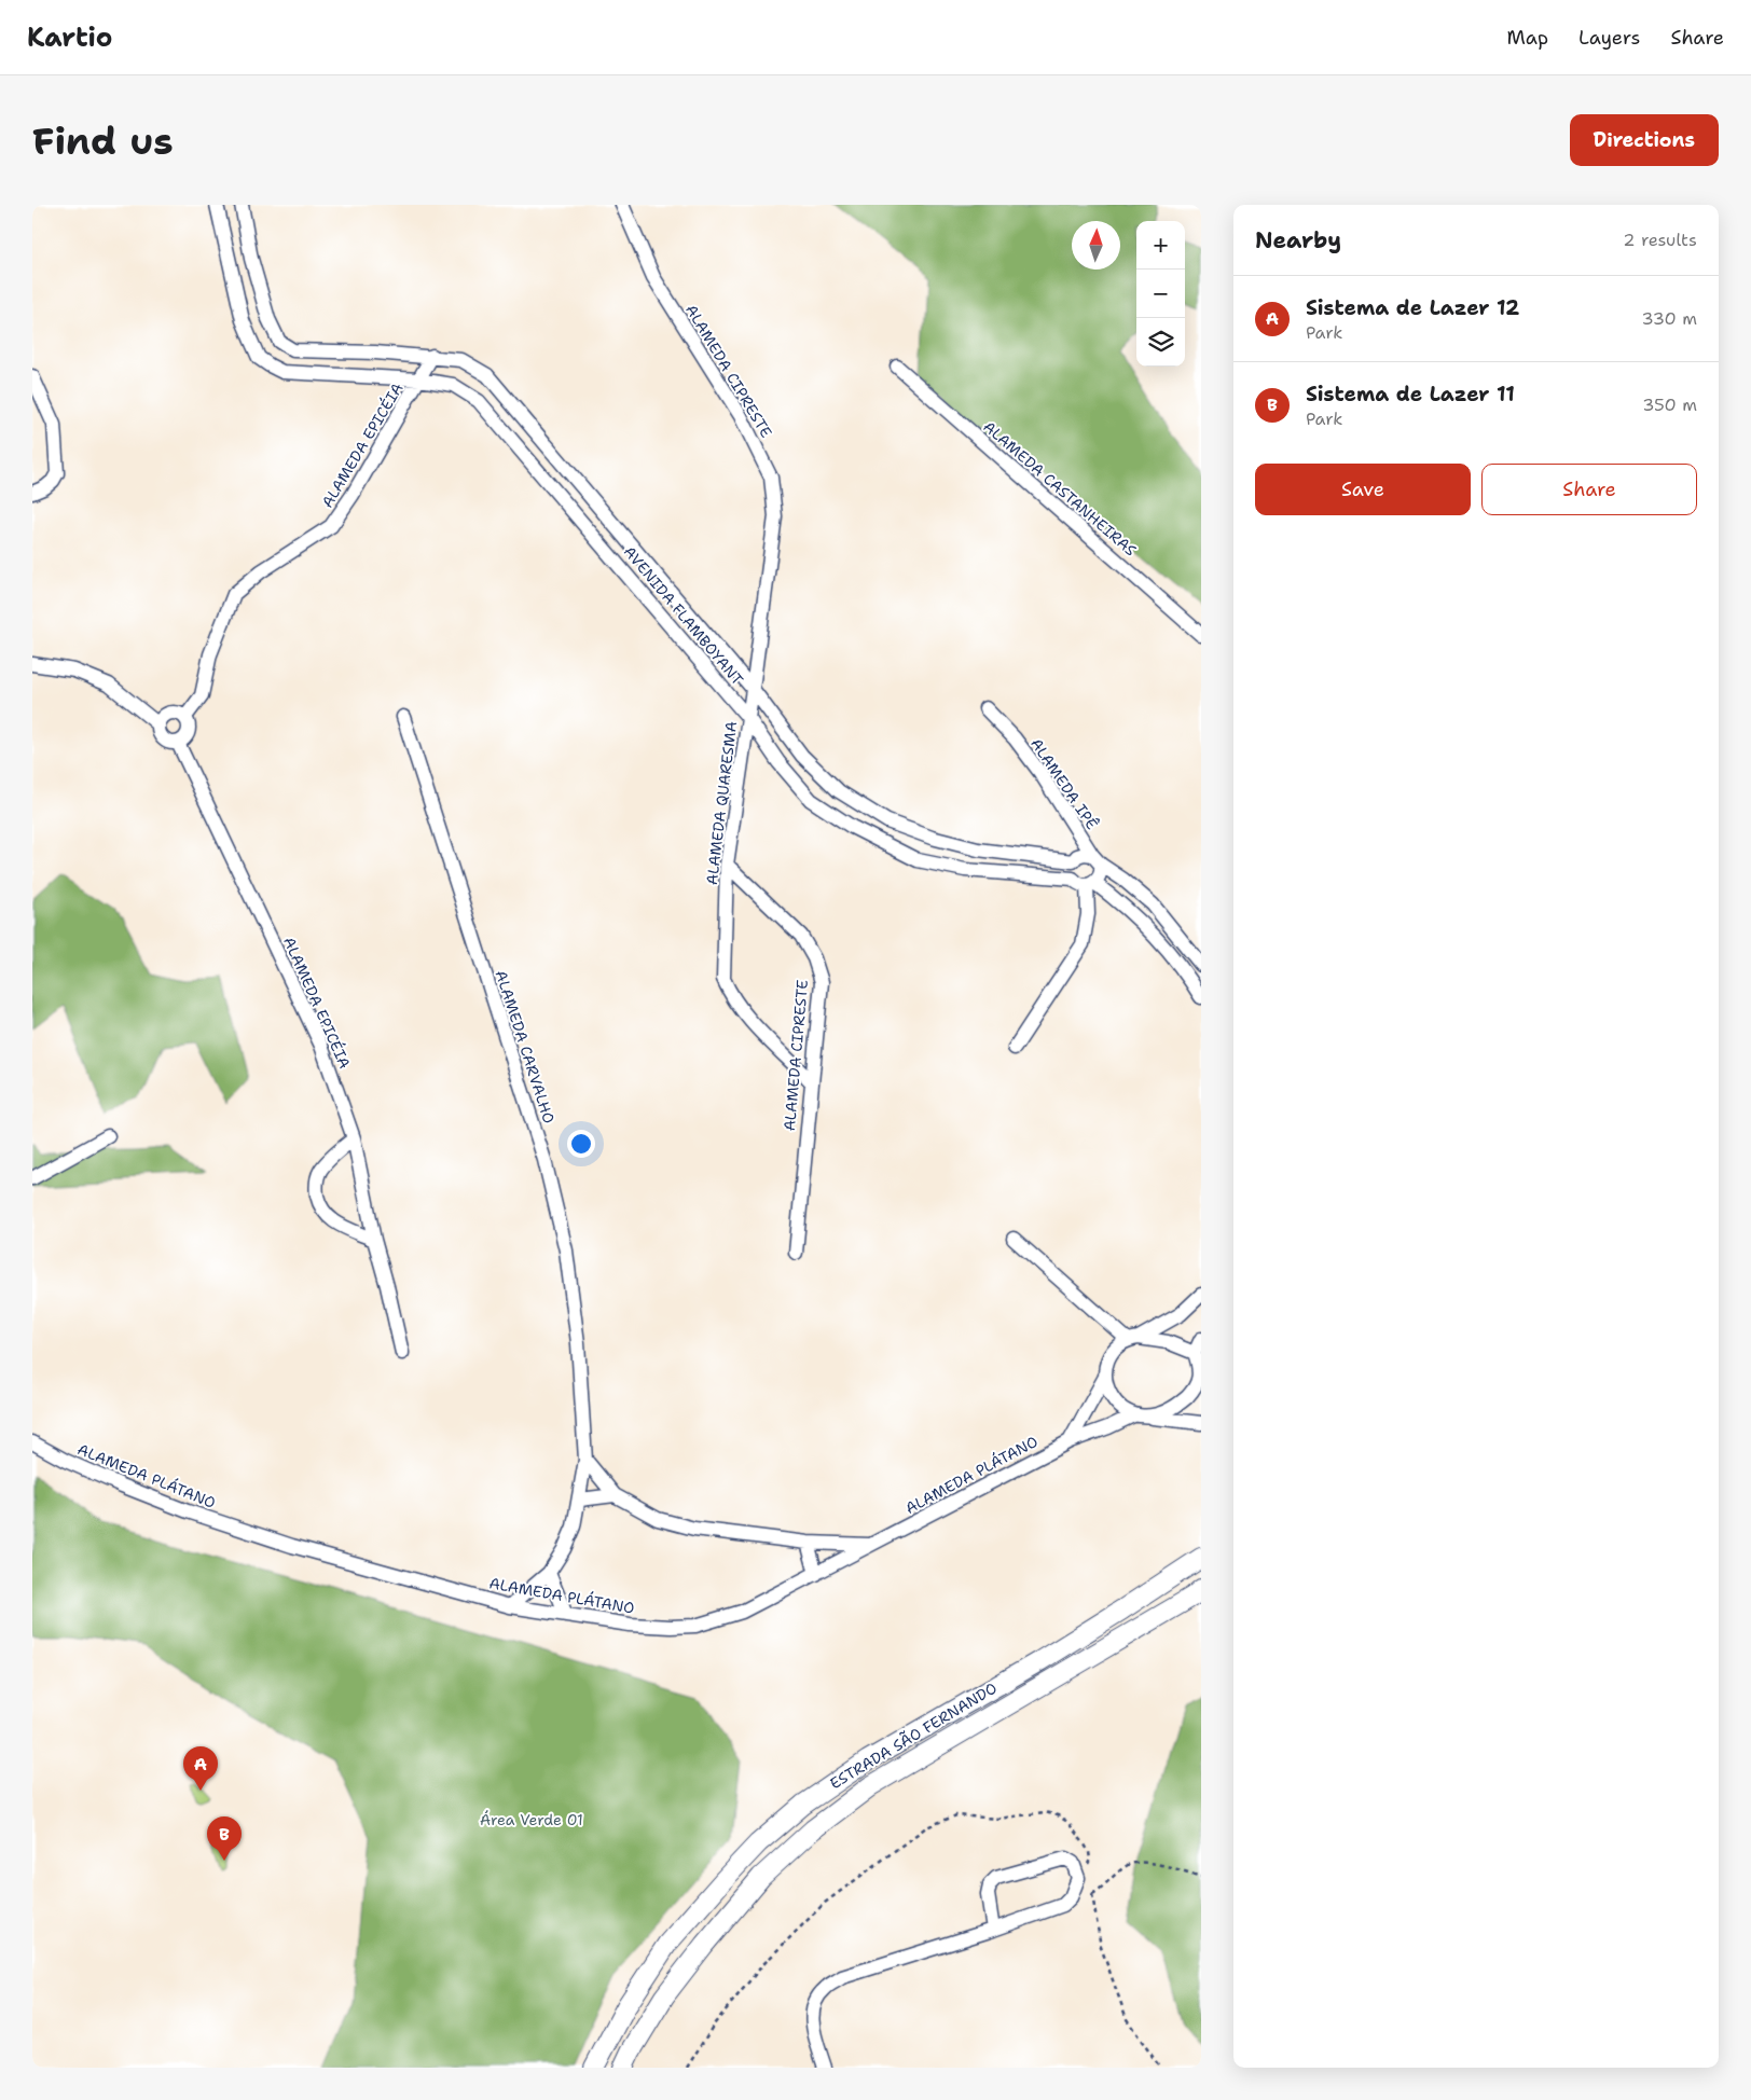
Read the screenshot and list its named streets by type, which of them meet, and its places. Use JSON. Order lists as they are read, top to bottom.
{
  "streets": {
    "main road": ["ESTRADA SÃO FERNANDO"],
    "street": [
      "ALAMEDA CIPRESTE",
      "ALAMEDA EPICÉIA",
      "ALAMEDA CASTANHEIRAS",
      "AVENIDA FLAMBOYANT",
      "ALAMEDA IPÊ",
      "ALAMEDA QUARESMA",
      "ALAMEDA CARVALHO",
      "ALAMEDA PLÁTANO"
    ]
  },
  "crossings": [
    ["ALAMEDA CIPRESTE", "AVENIDA FLAMBOYANT"],
    ["ALAMEDA CIPRESTE", "ALAMEDA QUARESMA"],
    ["ALAMEDA EPICÉIA", "AVENIDA FLAMBOYANT"],
    ["AVENIDA FLAMBOYANT", "ALAMEDA IPÊ"],
    ["AVENIDA FLAMBOYANT", "ALAMEDA QUARESMA"],
    ["ALAMEDA CARVALHO", "ALAMEDA PLÁTANO"]
  ],
  "parks": ["Área Verde 01"],
  "north": "top",
  "page": {
    "header": "Kartio",
    "nav": ["Map", "Layers", "Share"],
    "buttons": [
      "Directions",
      ["Save", "Share"]
    ],
    "title": "Find us",
    "heading": ["Nearby", "2 results"],
    "map_buttons": ["+", "−"],
    "list": [
      {
        "mark": "A",
        "name": "Sistema de Lazer 12",
        "note": "Park",
        "value": "330 m"
      },
      {
        "mark": "B",
        "name": "Sistema de Lazer 11",
        "note": "Park",
        "value": "350 m"
      }
    ],
    "pins": ["A", "B"]
  }
}
